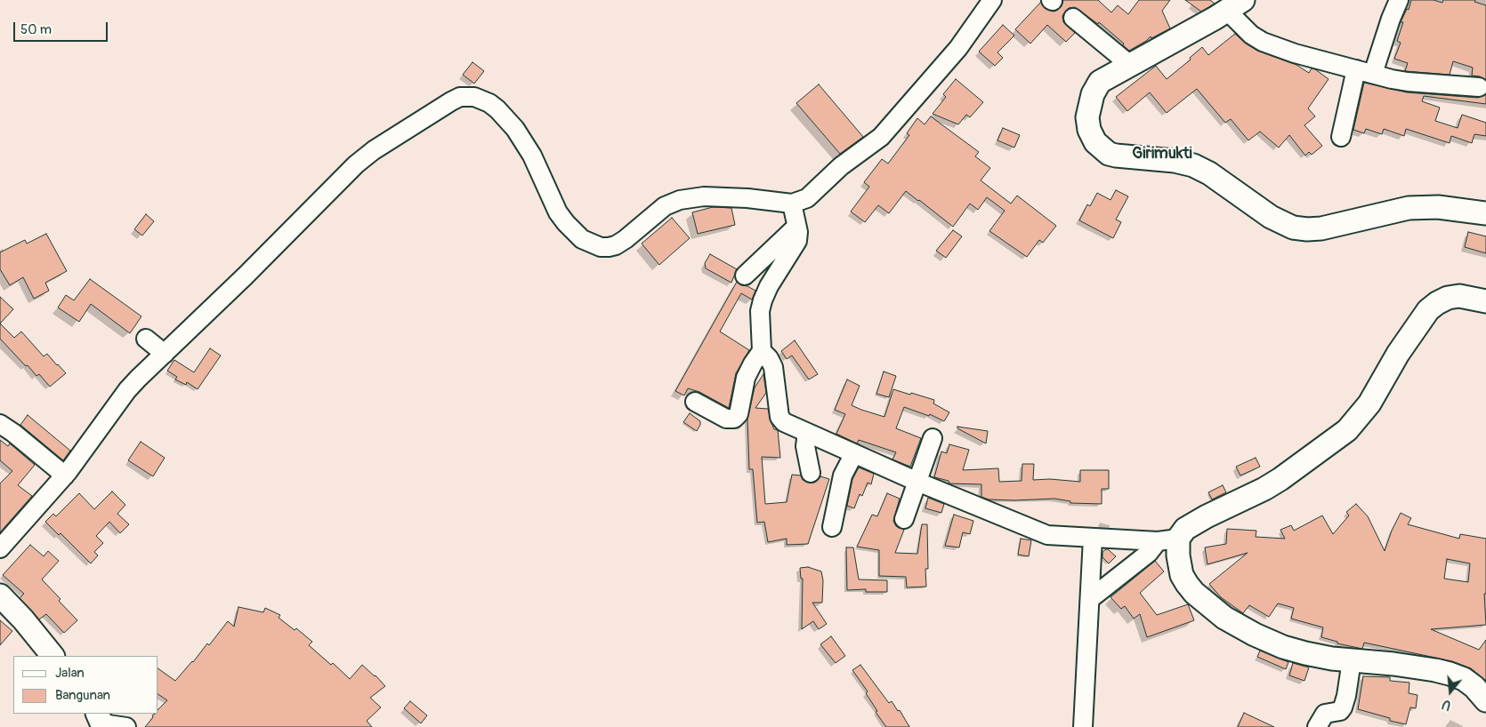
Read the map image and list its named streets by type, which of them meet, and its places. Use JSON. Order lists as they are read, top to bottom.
{
  "districts": ["Girimukti"],
  "legend": ["Jalan", "Bangunan"],
  "scale_bar": "50 m",
  "north": "bottom"
}
